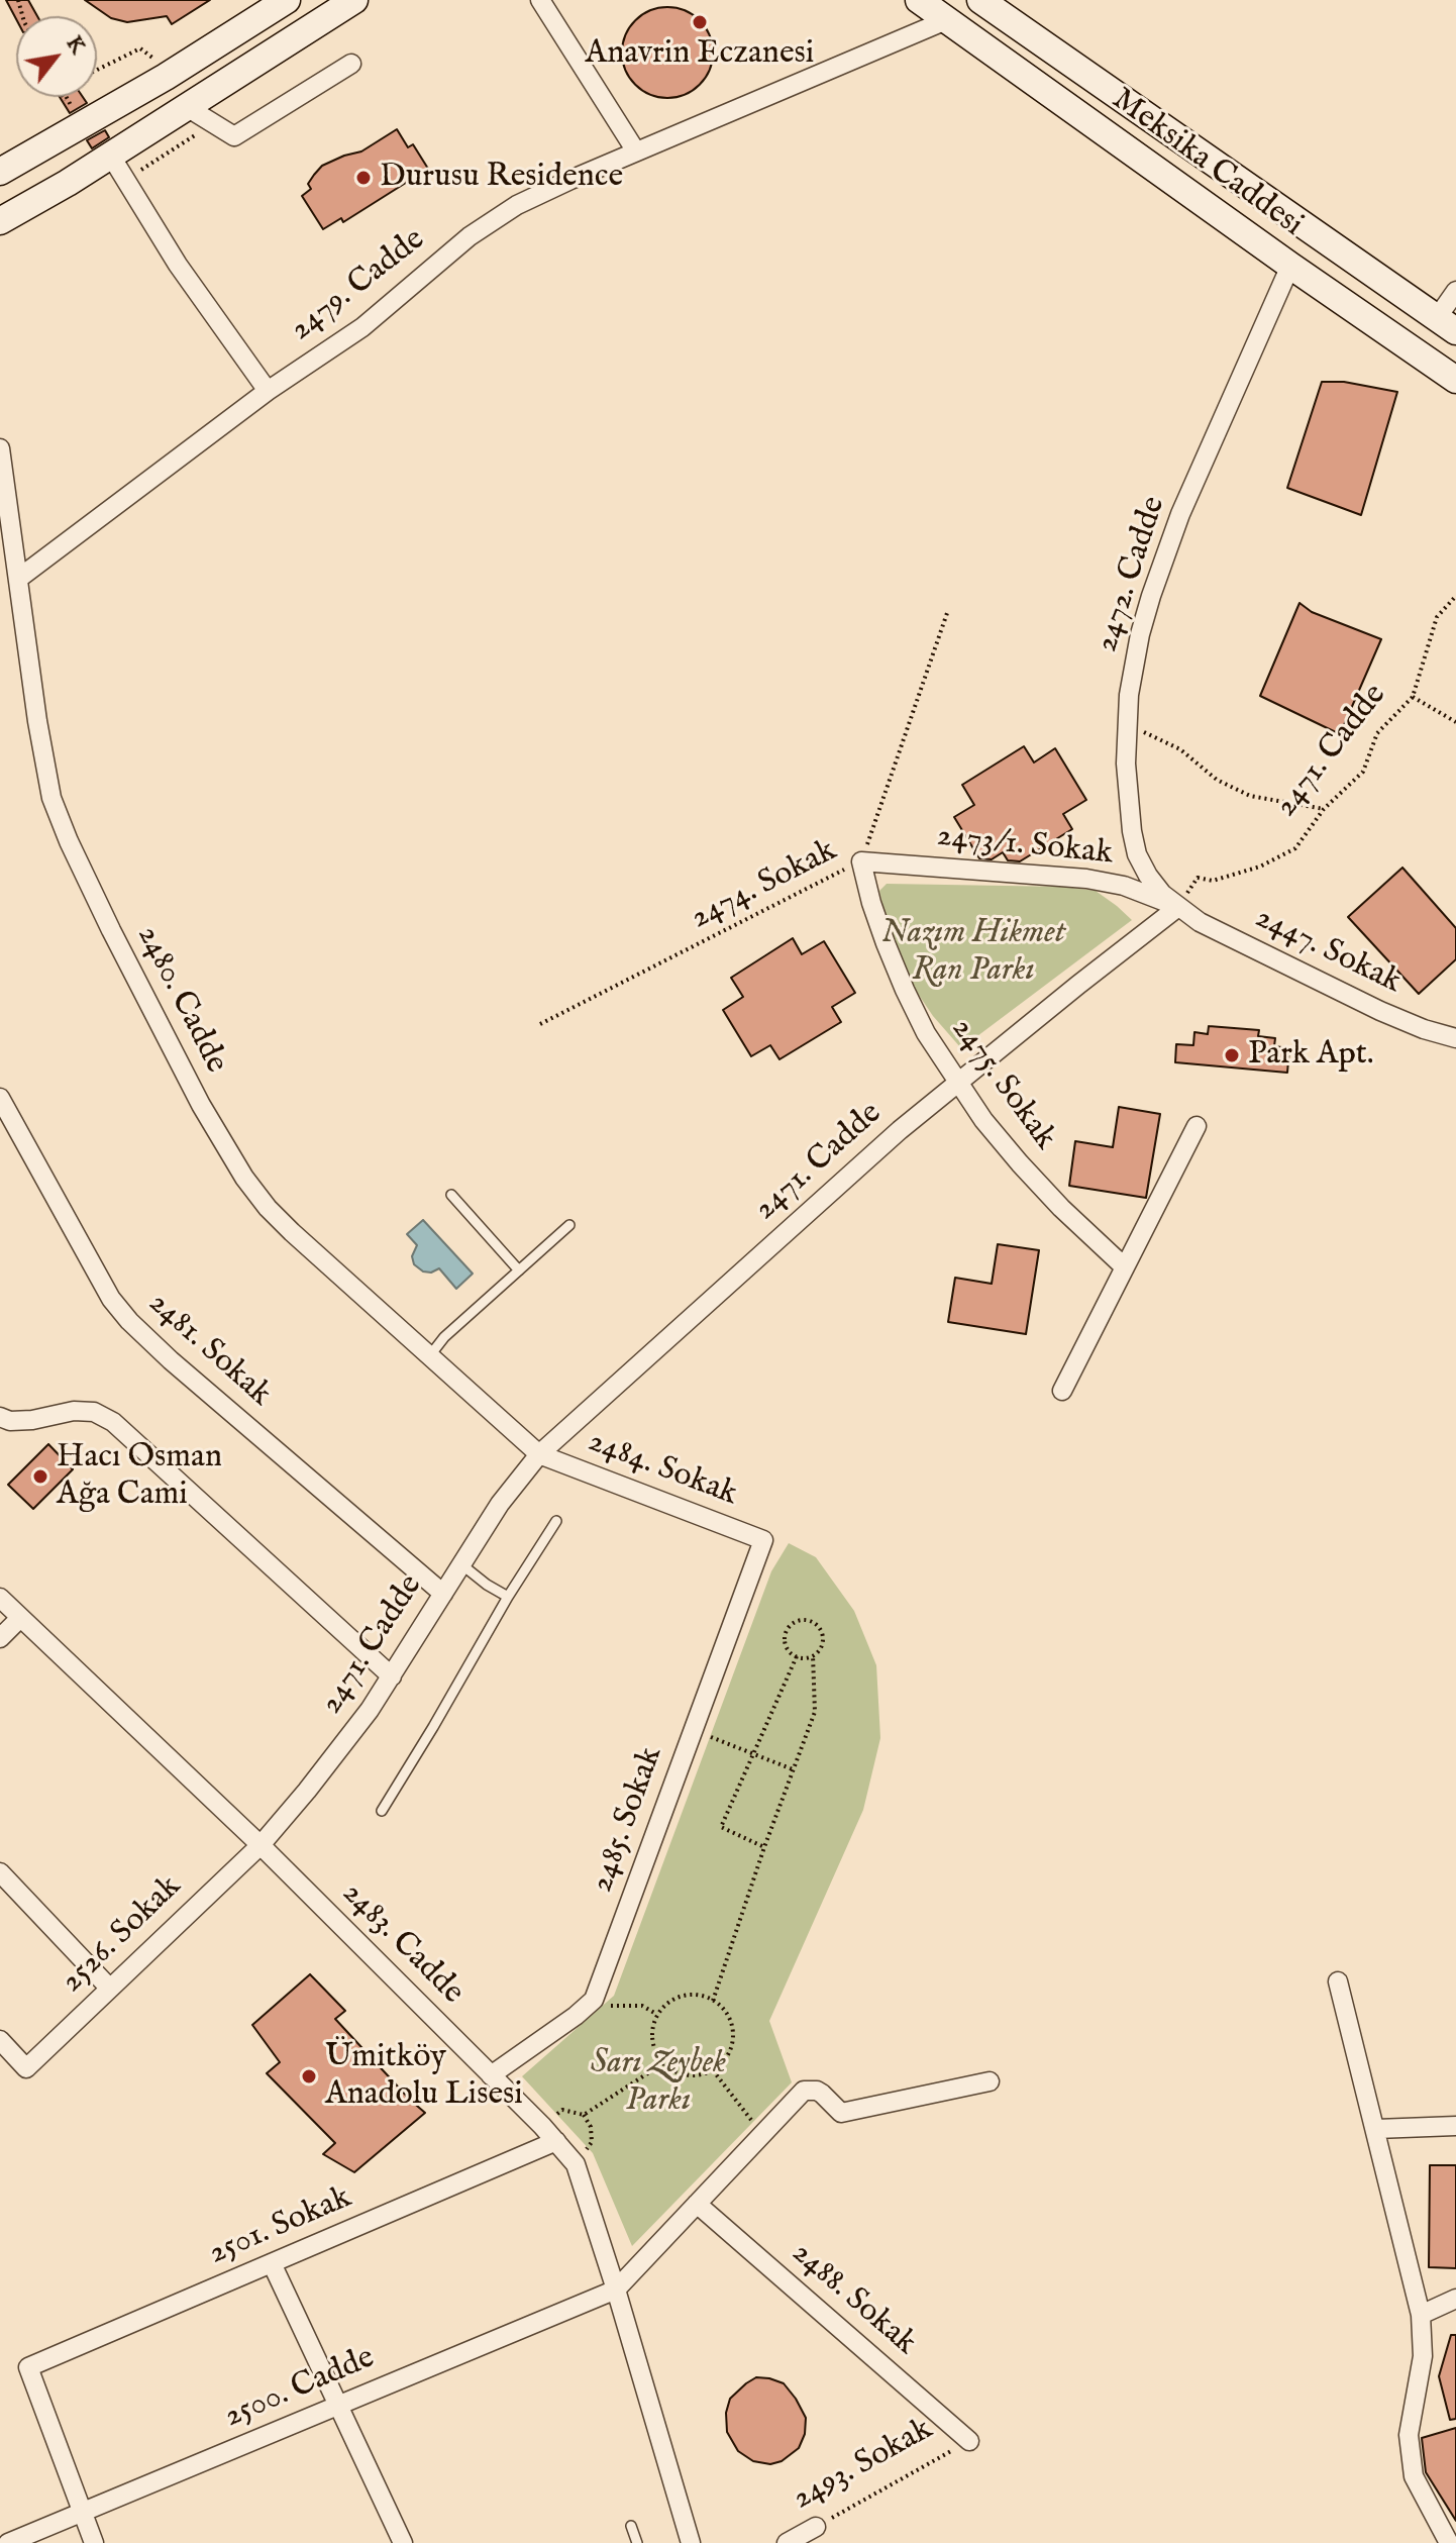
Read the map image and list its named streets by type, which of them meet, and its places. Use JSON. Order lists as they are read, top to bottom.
{
  "streets": {
    "main road": ["Meksika Caddesi"],
    "street": [
      "2479. Cadde",
      "2472. Cadde",
      "2471. Cadde",
      "2473/1. Sokak",
      "2447. Sokak",
      "2480. Cadde",
      "2475. Sokak",
      "2481. Sokak",
      "2484. Sokak",
      "2485. Sokak",
      "2526. Sokak",
      "2483. Cadde",
      "2501. Sokak",
      "2488. Sokak",
      "2500. Cadde",
      "2493. Sokak"
    ],
    "path": ["2474. Sokak"]
  },
  "crossings": [
    ["Meksika Caddesi", "2479. Cadde"],
    ["Meksika Caddesi", "2472. Cadde"],
    ["2479. Cadde", "2480. Cadde"],
    ["2472. Cadde", "2471. Cadde"],
    ["2472. Cadde", "2473/1. Sokak"],
    ["2472. Cadde", "2447. Sokak"],
    ["2471. Cadde", "2473/1. Sokak"],
    ["2471. Cadde", "2447. Sokak"],
    ["2471. Cadde", "2480. Cadde"],
    ["2471. Cadde", "2475. Sokak"],
    ["2471. Cadde", "2481. Sokak"],
    ["2471. Cadde", "2484. Sokak"],
    ["2471. Cadde", "2526. Sokak"],
    ["2471. Cadde", "2483. Cadde"],
    ["2473/1. Sokak", "2474. Sokak"],
    ["2473/1. Sokak", "2447. Sokak"],
    ["2473/1. Sokak", "2475. Sokak"],
    ["2474. Sokak", "2475. Sokak"],
    ["2480. Cadde", "2484. Sokak"],
    ["2484. Sokak", "2485. Sokak"],
    ["2526. Sokak", "2483. Cadde"],
    ["2483. Cadde", "2501. Sokak"],
    ["2483. Cadde", "2500. Cadde"],
    ["2501. Sokak", "2500. Cadde"],
    ["2488. Sokak", "2493. Sokak"]
  ],
  "parks": ["Nazım Hikmet Ran Parkı", "Sarı Zeybek Parkı"],
  "places": [
    "Anavrin Eczanesi",
    "Durusu Residence",
    "Park Apt.",
    "Hacı Osman Ağa Cami",
    "Ümitköy Anadolu Lisesi"
  ],
  "north": "top right"
}
